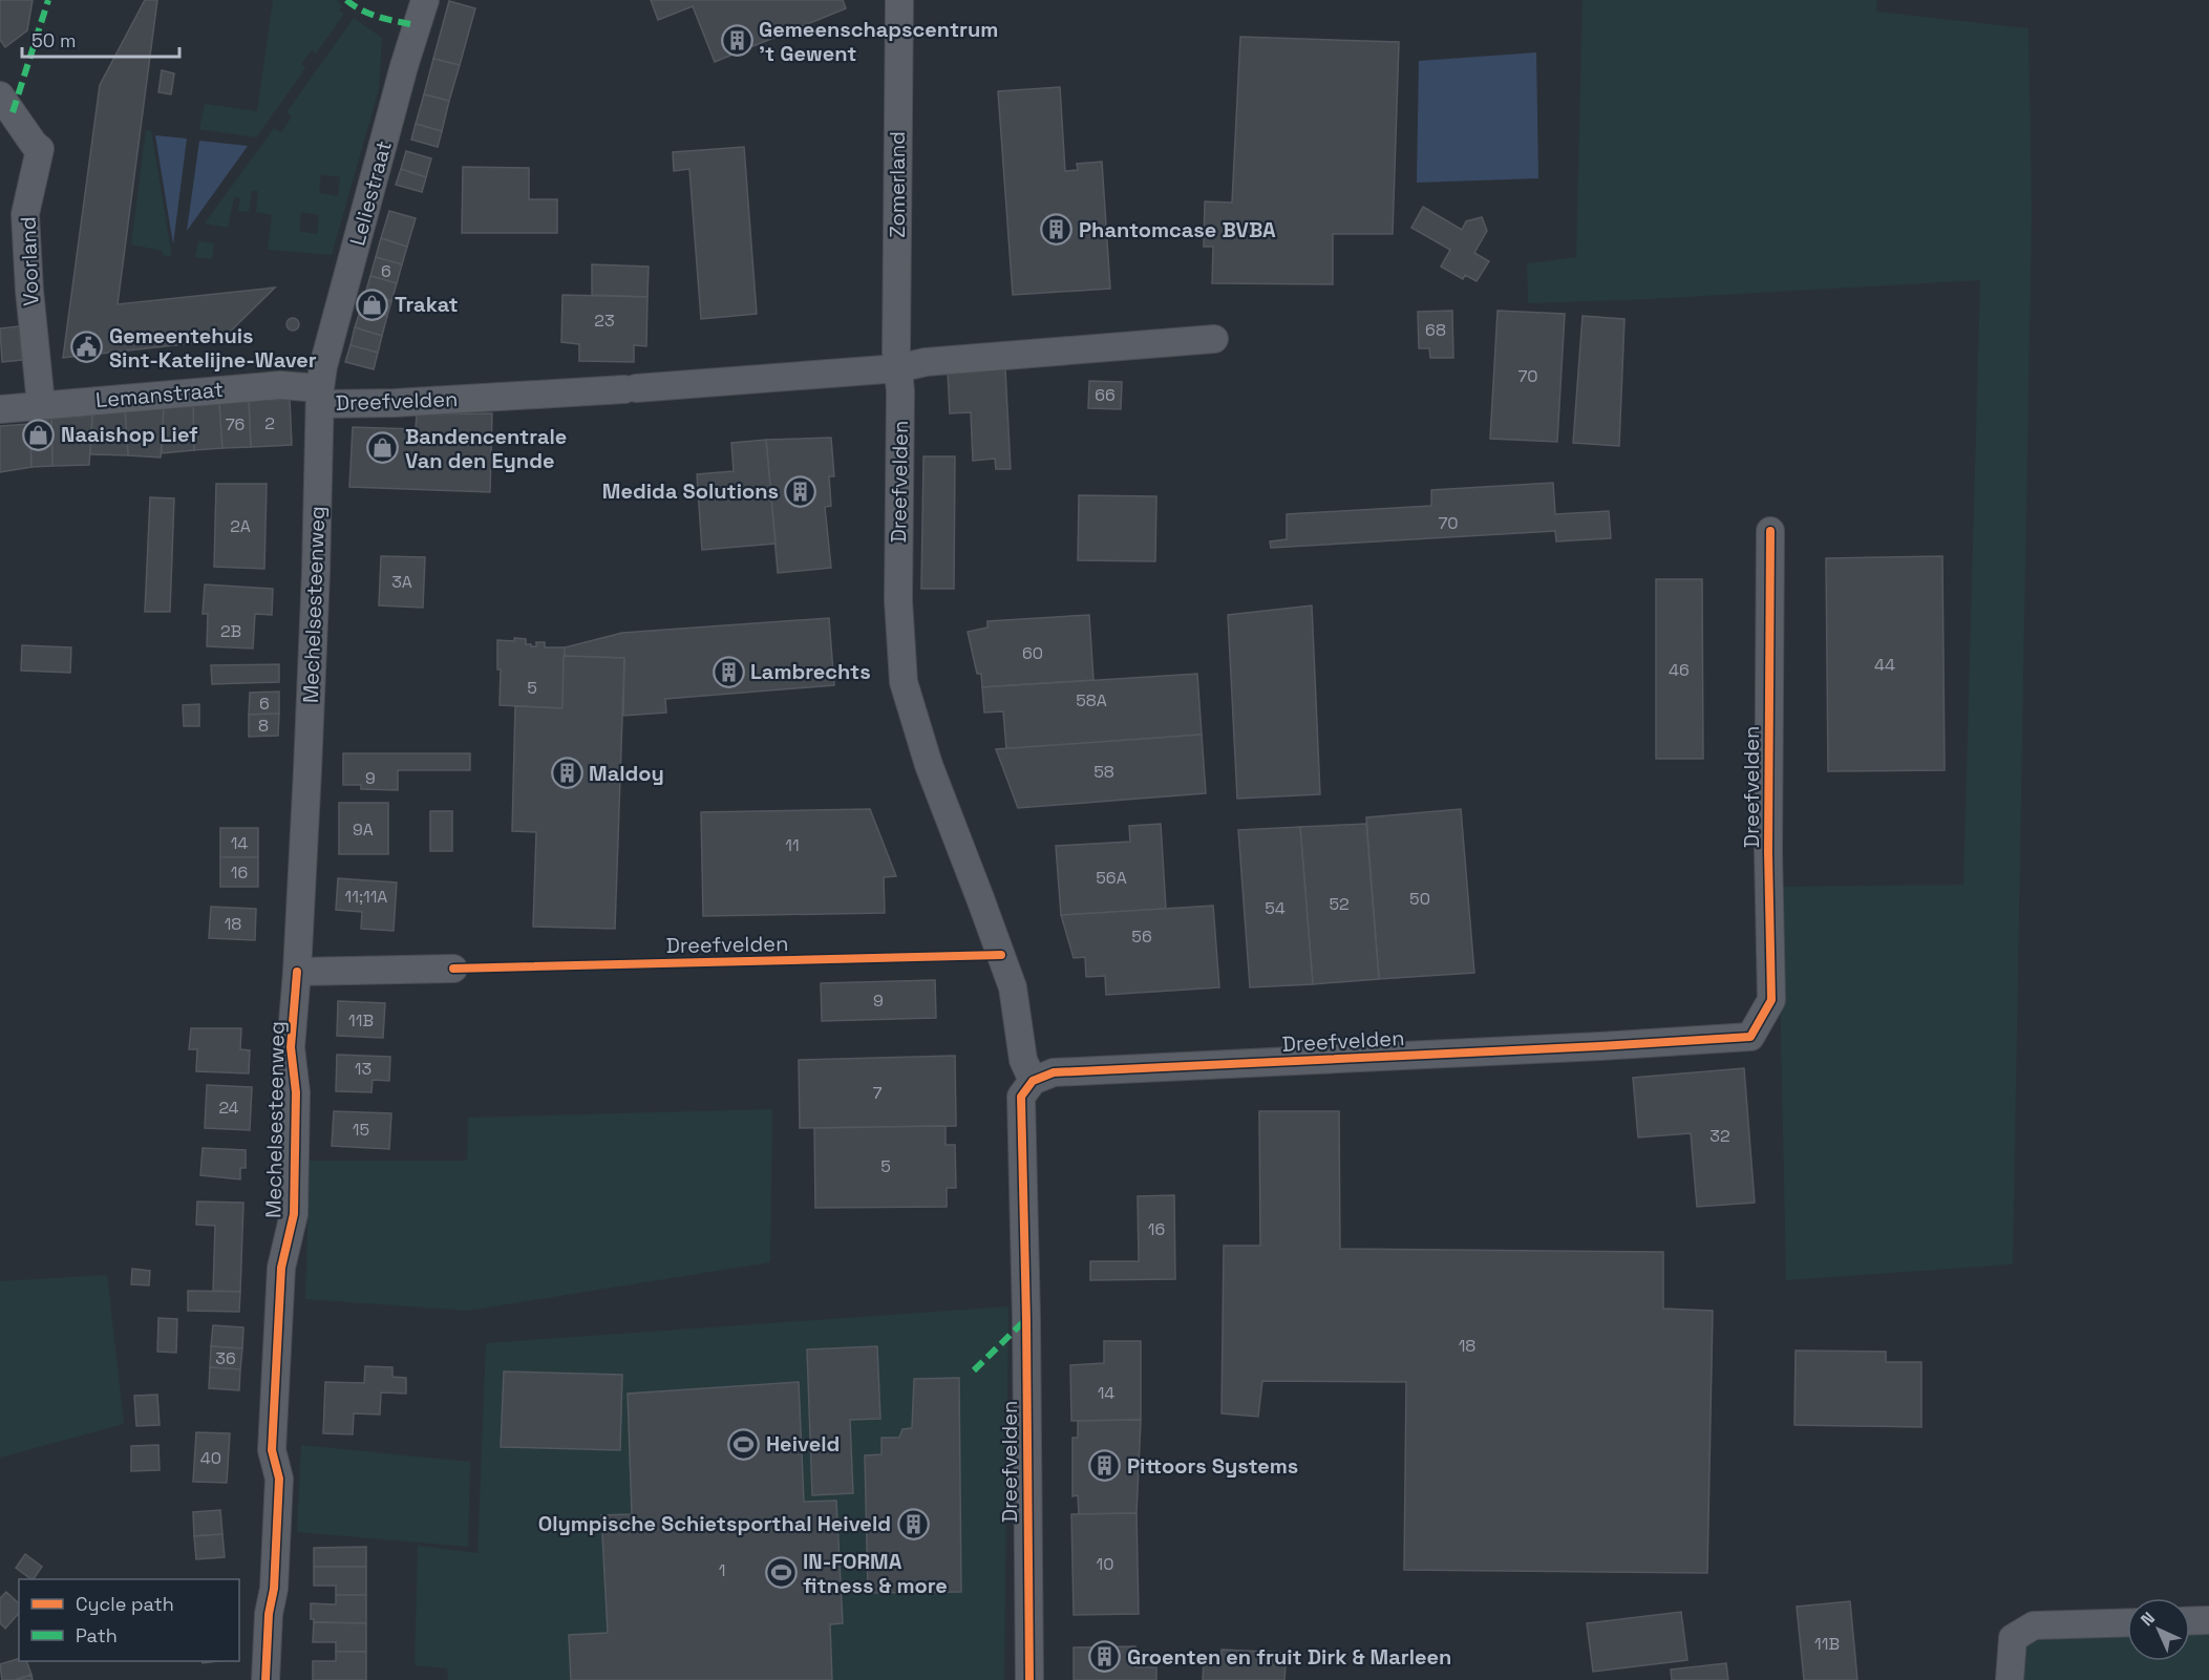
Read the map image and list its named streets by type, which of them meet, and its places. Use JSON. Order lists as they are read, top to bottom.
{
  "streets": {
    "street": [
      "Zomerland",
      "Leliestraat",
      "Voorland",
      "Lemanstraat",
      "Dreefvelden",
      "Mechelsesteenweg"
    ]
  },
  "crossings": [
    ["Zomerland", "Dreefvelden"],
    ["Leliestraat", "Lemanstraat"],
    ["Leliestraat", "Dreefvelden"],
    ["Leliestraat", "Mechelsesteenweg"],
    ["Voorland", "Lemanstraat"],
    ["Lemanstraat", "Dreefvelden"],
    ["Lemanstraat", "Mechelsesteenweg"],
    ["Dreefvelden", "Mechelsesteenweg"]
  ],
  "places": {
    "building": [
      "Gemeenschapscentrum 't Gewent",
      "Phantomcase BVBA",
      "Medida Solutions",
      "Lambrechts",
      "Maldoy",
      "Pittoors Systems",
      "Olympische Schietsporthal Heiveld",
      "Groenten en fruit Dirk & Marleen"
    ],
    "shop": ["Trakat", "Naaishop Lief", "Bandencentrale Van den Eynde"],
    "public building": ["Gemeentehuis Sint-Katelijne-Waver"],
    "sports": ["Heiveld", "IN-FORMA fitness & more"]
  },
  "house_numbers": [
    "6",
    "23",
    "68",
    "70",
    "66",
    "2",
    "76",
    "70",
    "2A",
    "3A",
    "2B",
    "60",
    "44",
    "46",
    "5",
    "58A",
    "6",
    "8",
    "58",
    "9",
    "9A",
    "14",
    "11",
    "16",
    "56A",
    "11;11A",
    "50",
    "52",
    "54",
    "18",
    "56",
    "9",
    "11B",
    "13",
    "7",
    "24",
    "15",
    "32",
    "5",
    "16",
    "18",
    "36",
    "14",
    "40",
    "10",
    "1",
    "11B"
  ],
  "legend": ["Cycle path", "Path"],
  "scale_bar": "50 m",
  "north": "top left"
}
